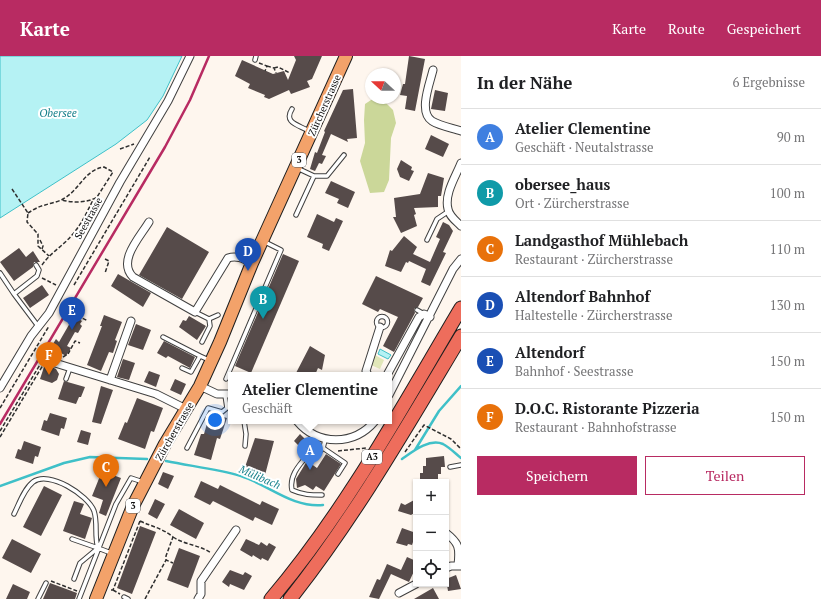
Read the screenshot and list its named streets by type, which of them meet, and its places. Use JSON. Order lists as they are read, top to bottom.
{
  "streets": {
    "highway": ["A3"],
    "main road": ["Zürcherstrasse", "3"],
    "street": ["Seestrasse"]
  },
  "water": ["Obersee", "Mülibach"],
  "north": "left",
  "page": {
    "header": "Karte",
    "nav": ["Karte", "Route", "Gespeichert"],
    "heading": ["In der Nähe", "6 Ergebnisse"],
    "list": [
      {
        "mark": "A",
        "name": "Atelier Clementine",
        "note": "Geschäft · Neutalstrasse",
        "value": "90 m"
      },
      {
        "mark": "B",
        "name": "obersee_haus",
        "note": "Ort · Zürcherstrasse",
        "value": "100 m"
      },
      {
        "mark": "C",
        "name": "Landgasthof Mühlebach",
        "note": "Restaurant · Zürcherstrasse",
        "value": "110 m"
      },
      {
        "mark": "D",
        "name": "Altendorf Bahnhof",
        "note": "Haltestelle · Zürcherstrasse",
        "value": "130 m"
      },
      {
        "mark": "E",
        "name": "Altendorf",
        "note": "Bahnhof · Seestrasse",
        "value": "150 m"
      },
      {
        "mark": "F",
        "name": "D.O.C. Ristorante Pizzeria",
        "note": "Restaurant · Bahnhofstrasse",
        "value": "150 m"
      }
    ],
    "pins": [
      "D",
      "B",
      "E",
      "F",
      "A",
      "C"
    ],
    "popup": ["Atelier Clementine", "Geschäft"],
    "buttons": ["Speichern", "Teilen"],
    "map_buttons": ["+", "−"]
  }
}
